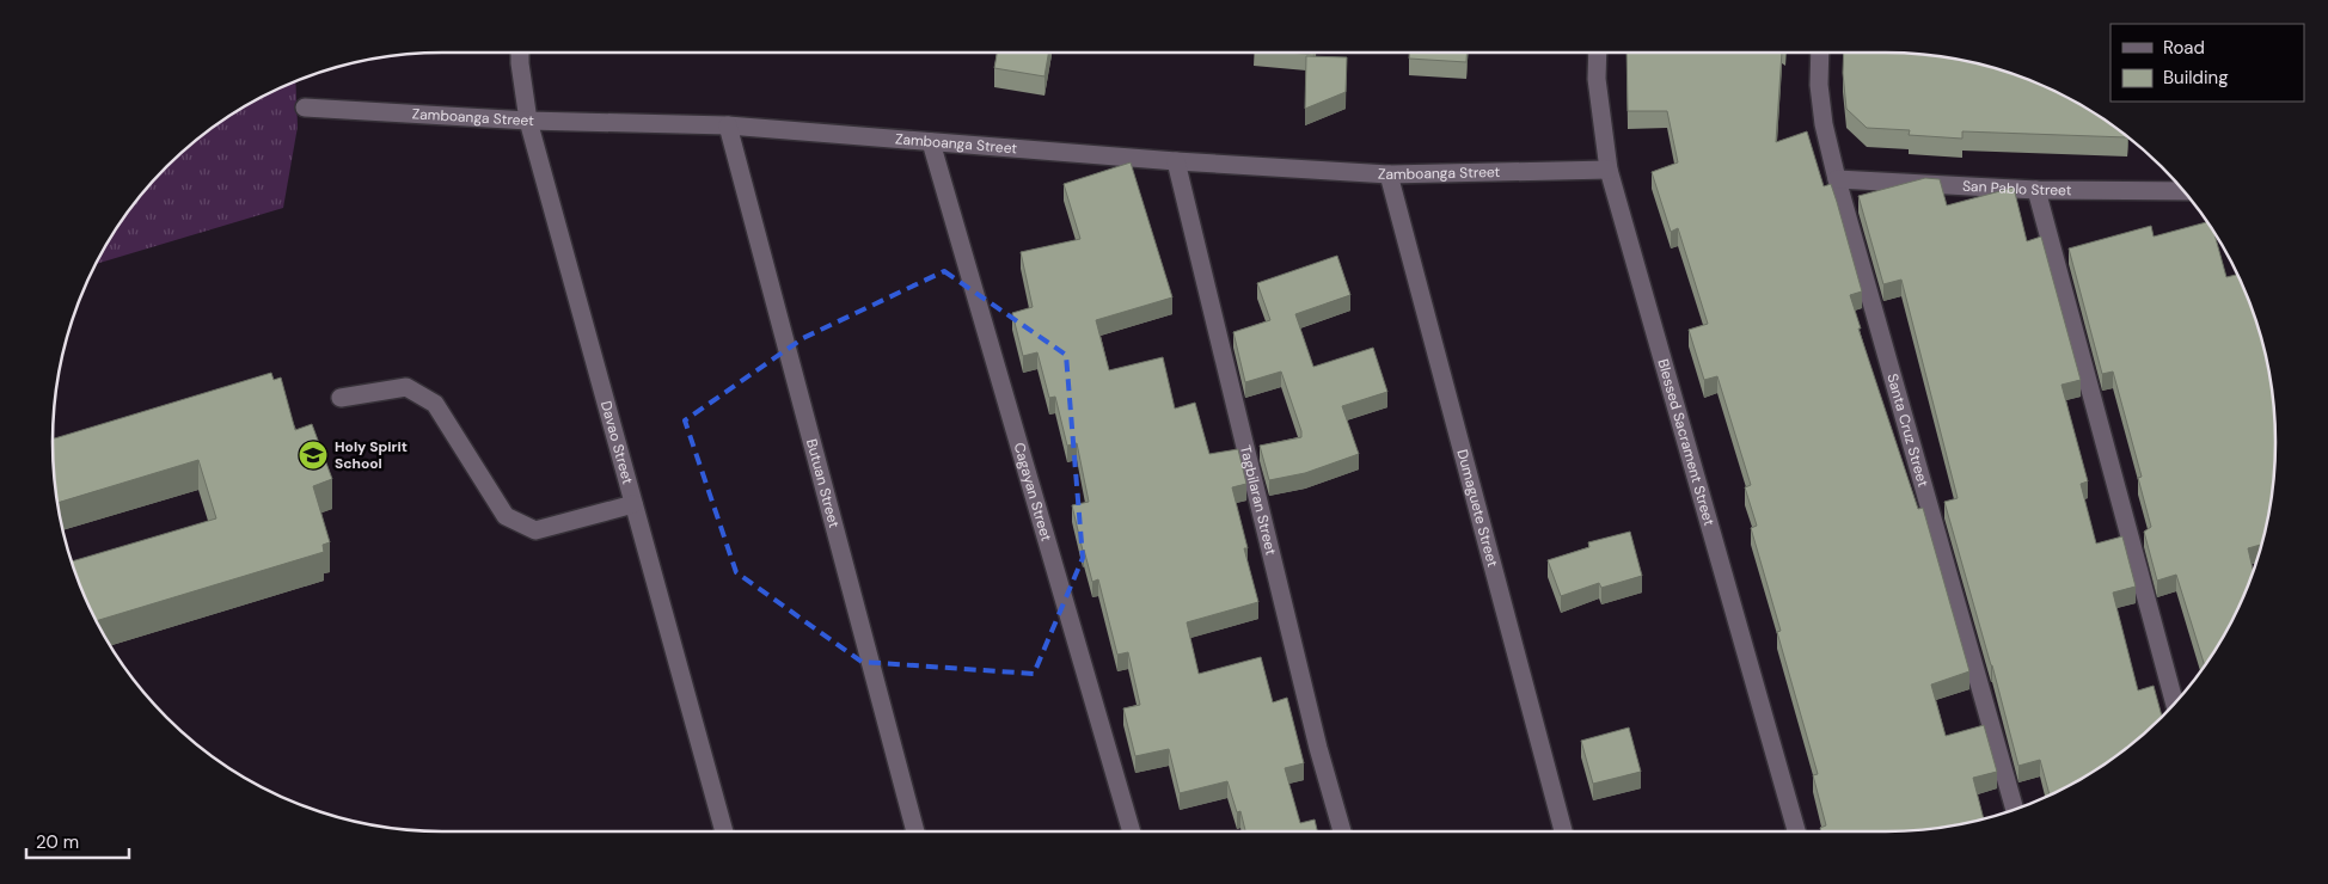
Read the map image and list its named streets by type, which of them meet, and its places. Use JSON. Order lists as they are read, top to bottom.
{
  "streets": {
    "street": [
      "Zamboanga Street",
      "San Pablo Street",
      "Santa Cruz Street",
      "Blessed Sacrament Street",
      "Davao Street",
      "Butuan Street",
      "Cagayan Street",
      "Tagbilaran Street",
      "Dumaguete Street"
    ]
  },
  "crossings": [
    ["Zamboanga Street", "Blessed Sacrament Street"],
    ["Zamboanga Street", "Davao Street"],
    ["Zamboanga Street", "Butuan Street"],
    ["Zamboanga Street", "Cagayan Street"],
    ["Zamboanga Street", "Tagbilaran Street"],
    ["Zamboanga Street", "Dumaguete Street"],
    ["San Pablo Street", "Santa Cruz Street"]
  ],
  "places": {
    "school or university": ["Holy Spirit School"]
  },
  "legend": ["Road", "Building"],
  "scale_bar": "20 m"
}
